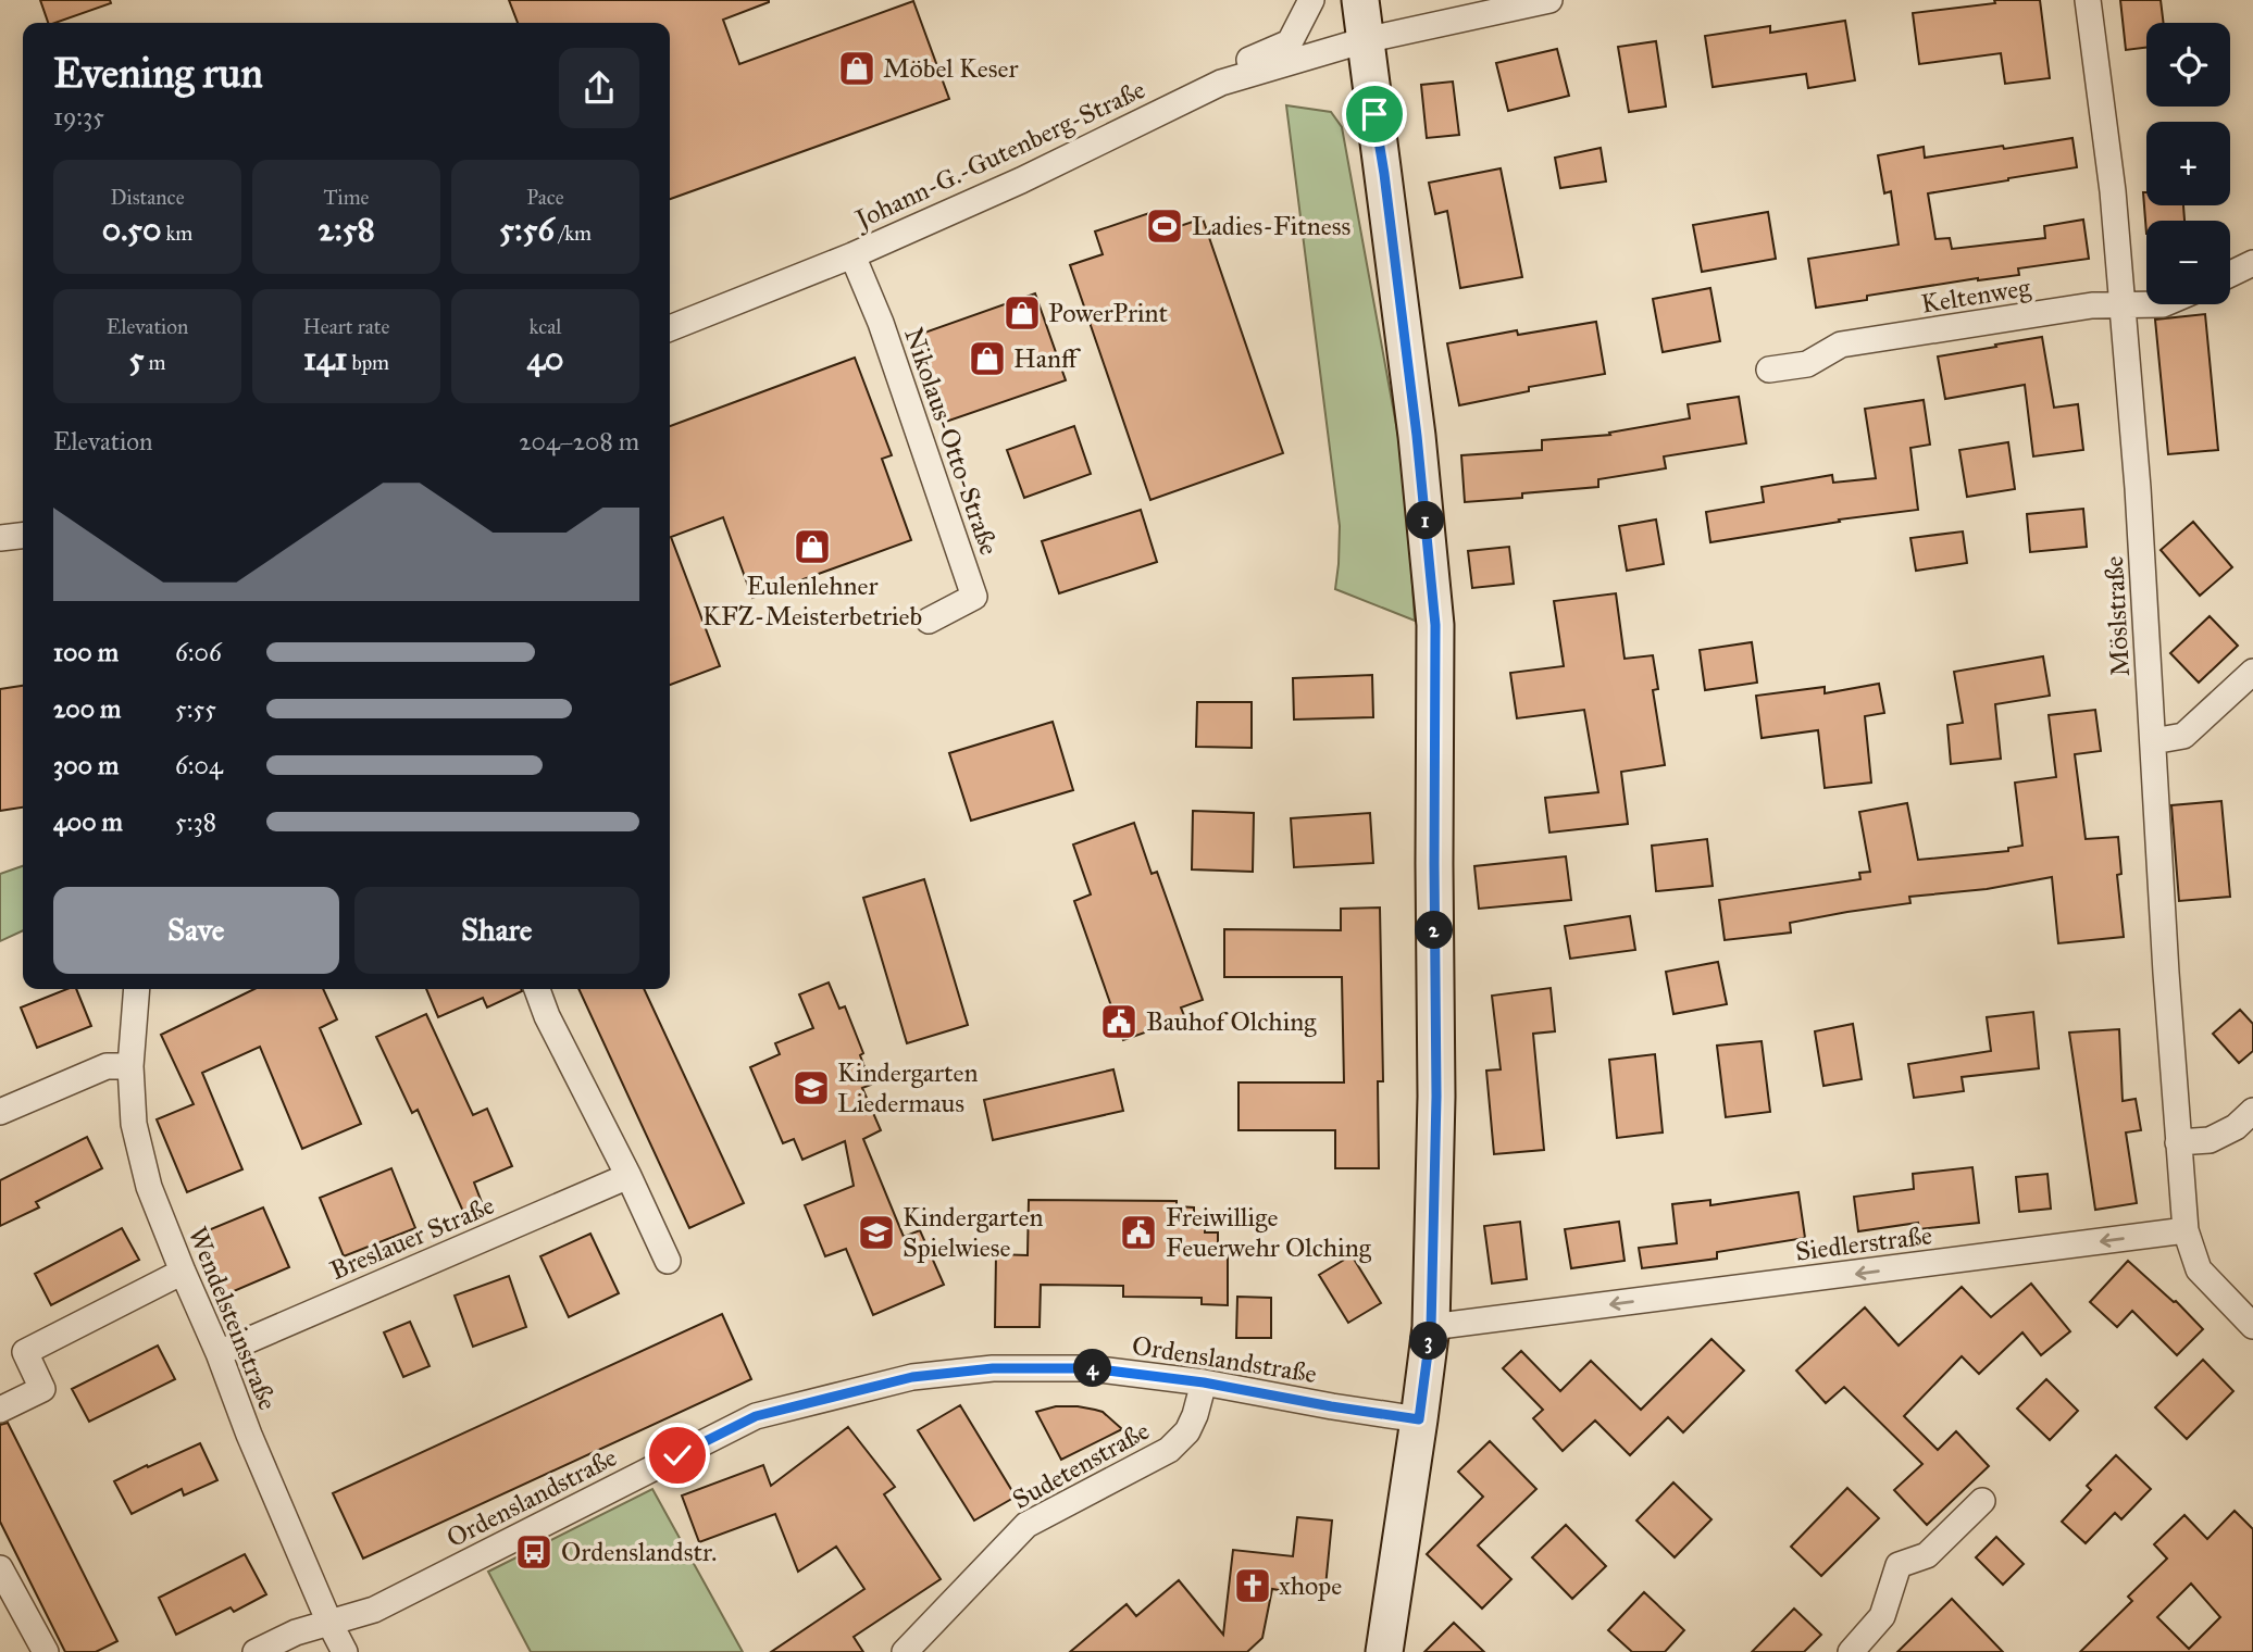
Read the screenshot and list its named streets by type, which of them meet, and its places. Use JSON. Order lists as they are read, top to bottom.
{
  "streets": {
    "street": [
      "Johann-G.-Gutenberg-Straße",
      "Keltenweg",
      "Nikolaus-Otto-Straße",
      "Möslstraße",
      "Breslauer Straße",
      "Siedlerstraße",
      "Wendelsteinstraße",
      "Ordenslandstraße",
      "Sudetenstraße"
    ]
  },
  "crossings": [
    ["Johann-G.-Gutenberg-Straße", "Nikolaus-Otto-Straße"],
    ["Keltenweg", "Möslstraße"],
    ["Möslstraße", "Siedlerstraße"],
    ["Breslauer Straße", "Wendelsteinstraße"],
    ["Wendelsteinstraße", "Ordenslandstraße"],
    ["Ordenslandstraße", "Sudetenstraße"]
  ],
  "one_way": ["Siedlerstraße"],
  "places": {
    "shop": [
      "Möbel Keser",
      "PowerPrint",
      "Hanff",
      "Eulenlehner KFZ-Meisterbetrieb"
    ],
    "sports": ["Ladies-Fitness"],
    "public building": ["Bauhof Olching", "Freiwillige Feuerwehr Olching"],
    "school or university": ["Kindergarten Liedermaus", "Kindergarten Spielwiese"],
    "bus stop": ["Ordenslandstr."],
    "church": ["xhope"]
  },
  "page": {
    "map_buttons": ["+", "−"],
    "heading": ["Evening run", "19:35"],
    "stats": [
      ["Distance", "0.50 km"],
      ["Time", "2:58"],
      ["Pace", "5:56 /km"],
      ["Elevation", "5 m"],
      ["Heart rate", "141 bpm"],
      ["kcal", "40"]
    ],
    "chart": ["Elevation", "204–208 m"],
    "pins": [
      "1",
      "2",
      "3",
      "4"
    ],
    "list": [
      {
        "name": "100 m",
        "note": "6:06"
      },
      {
        "name": "200 m",
        "note": "5:55"
      },
      {
        "name": "300 m",
        "note": "6:04"
      },
      {
        "name": "400 m",
        "note": "5:38"
      }
    ],
    "buttons": ["Save", "Share"]
  }
}
